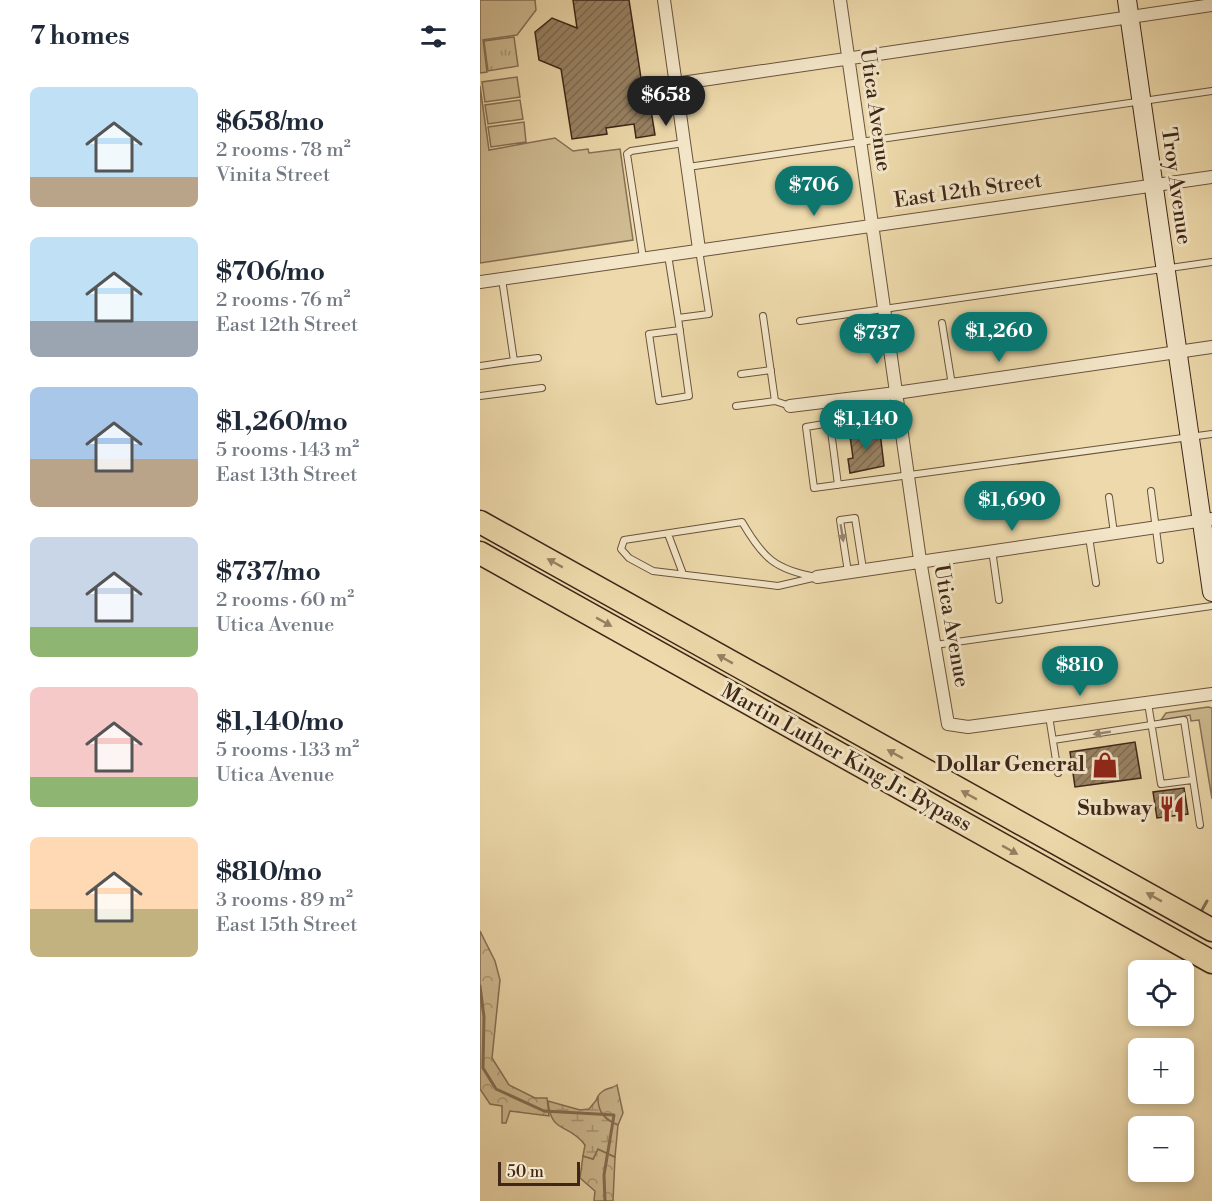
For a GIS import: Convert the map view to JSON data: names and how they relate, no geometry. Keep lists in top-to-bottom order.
{
  "streets": {
    "highway": ["Martin Luther King Jr. Bypass"],
    "street": ["Utica Avenue", "Troy Avenue", "East 12th Street"]
  },
  "crossings": [
    ["Utica Avenue", "East 12th Street"],
    ["Troy Avenue", "East 12th Street"]
  ],
  "places": {
    "shop": ["Dollar General"],
    "restaurant": ["Subway"]
  },
  "scale_bar": "50 m",
  "page": {
    "heading": "7 homes",
    "list": [
      {
        "name": "$658/mo",
        "note": "2 rooms · 78 m² · Vinita Street"
      },
      {
        "name": "$706/mo",
        "note": "2 rooms · 76 m² · East 12th Street"
      },
      {
        "name": "$1,260/mo",
        "note": "5 rooms · 143 m² · East 13th Street"
      },
      {
        "name": "$737/mo",
        "note": "2 rooms · 60 m² · Utica Avenue"
      },
      {
        "name": "$1,140/mo",
        "note": "5 rooms · 133 m² · Utica Avenue"
      },
      {
        "name": "$810/mo",
        "note": "3 rooms · 89 m² · East 15th Street"
      }
    ],
    "price": [
      "$658",
      "$706",
      "$1,260",
      "$737",
      "$1,140",
      "$1,690",
      "$810"
    ],
    "map_buttons": ["+", "−"],
    "scale": "50 m"
  }
}
